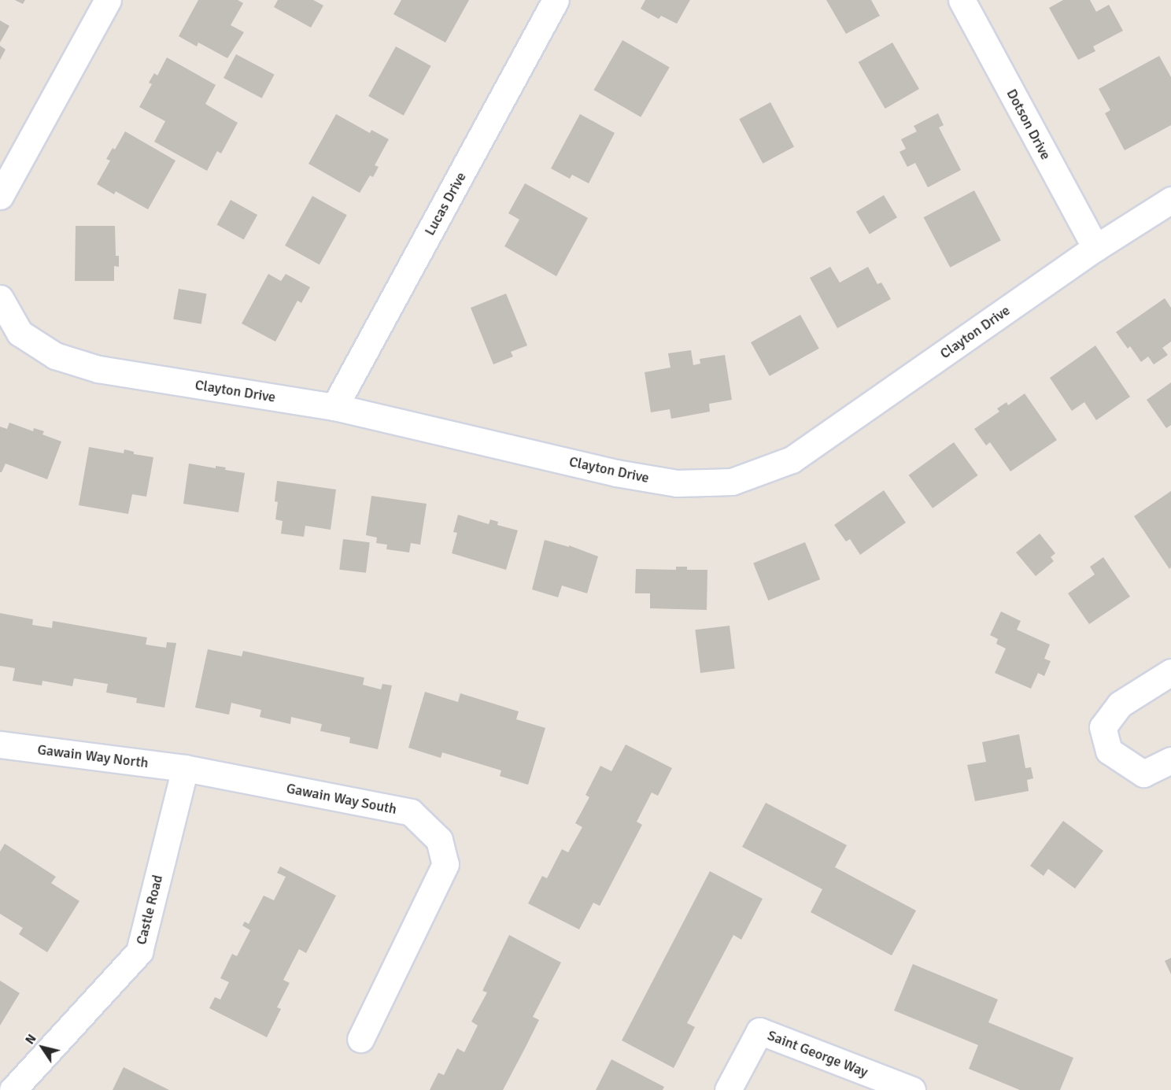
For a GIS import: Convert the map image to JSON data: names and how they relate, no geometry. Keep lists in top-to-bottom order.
{
  "streets": {
    "street": [
      "Dotson Drive",
      "Lucas Drive",
      "Clayton Drive",
      "Gawain Way North",
      "Gawain Way South",
      "Castle Road",
      "Saint George Way"
    ]
  },
  "crossings": [
    ["Dotson Drive", "Clayton Drive"],
    ["Lucas Drive", "Clayton Drive"],
    ["Gawain Way North", "Gawain Way South"],
    ["Gawain Way North", "Castle Road"],
    ["Gawain Way South", "Castle Road"]
  ],
  "north": "top left"
}
